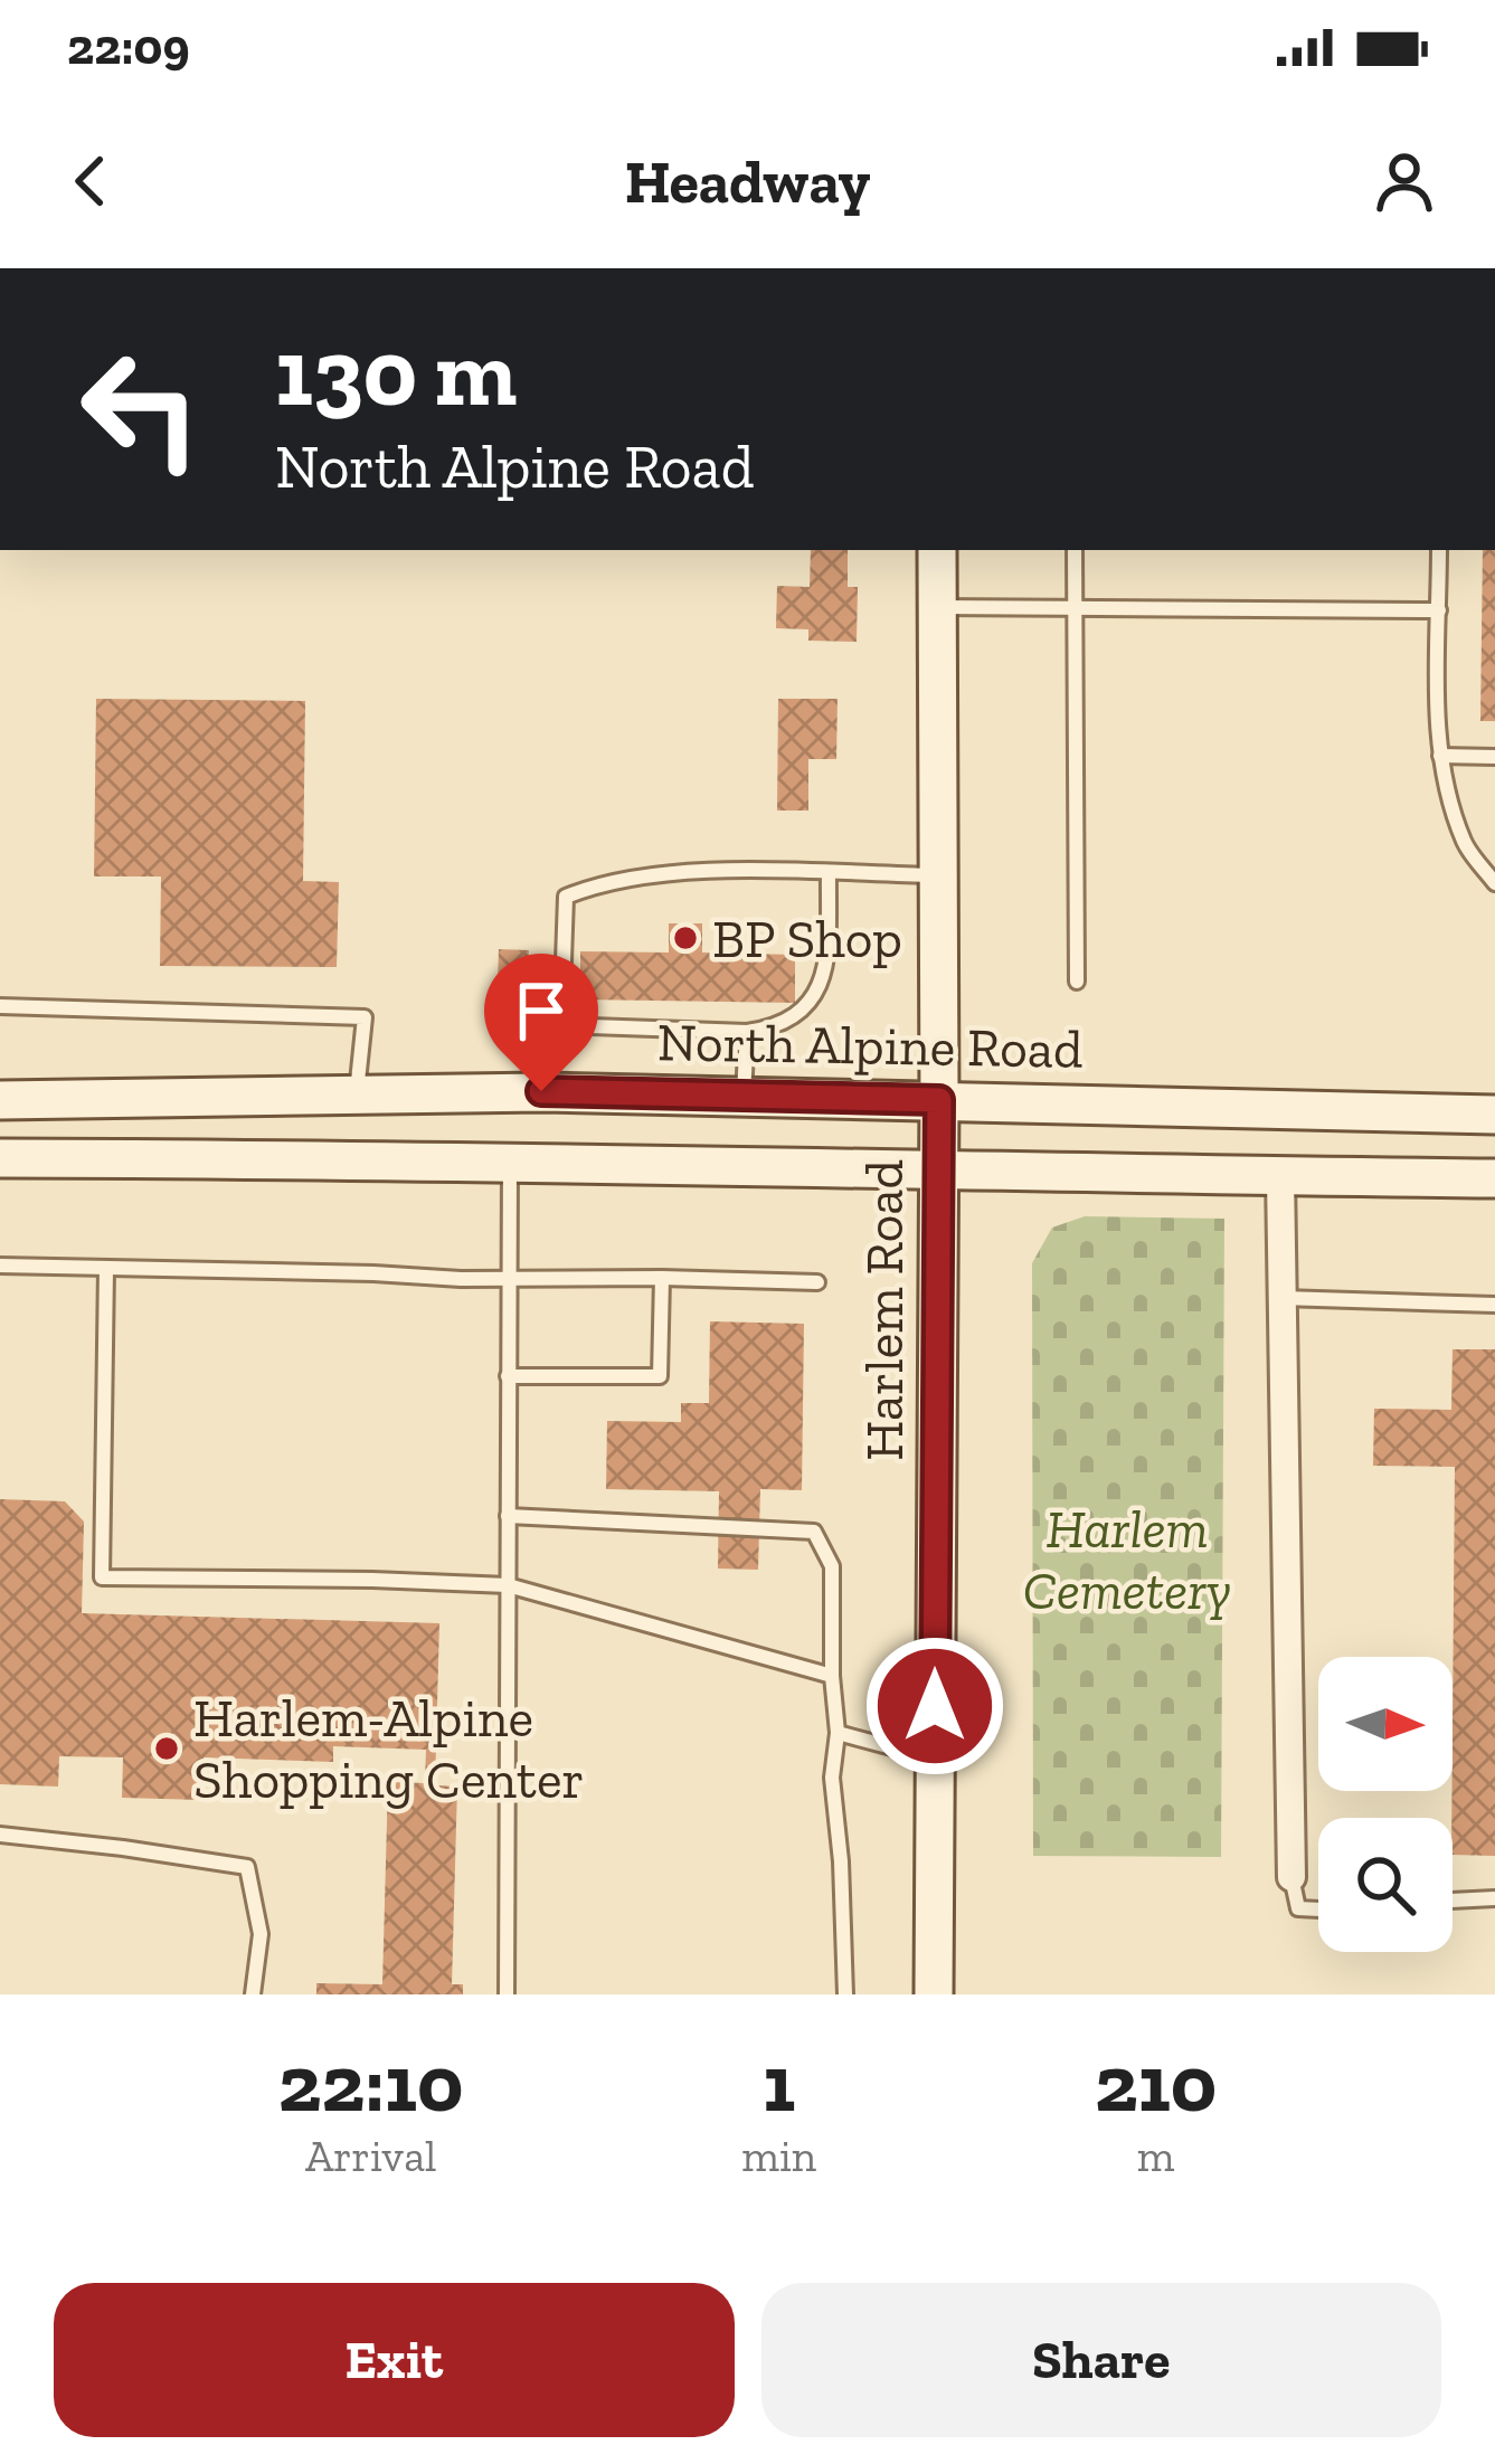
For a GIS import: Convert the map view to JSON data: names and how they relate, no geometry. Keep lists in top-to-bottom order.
{
  "streets": {
    "main road": ["North Alpine Road", "Harlem Road"]
  },
  "crossings": [
    ["North Alpine Road", "Harlem Road"]
  ],
  "parks": ["Harlem Cemetery"],
  "places": ["BP Shop", "Harlem-Alpine Shopping Center"],
  "north": "right",
  "page": {
    "status": "22:09",
    "header": "Headway",
    "turn": ["130 m", "North Alpine Road"],
    "eta": [
      "22:10",
      "Arrival",
      "1",
      "min",
      "210",
      "m"
    ],
    "buttons": ["Exit", "Share"]
  }
}
